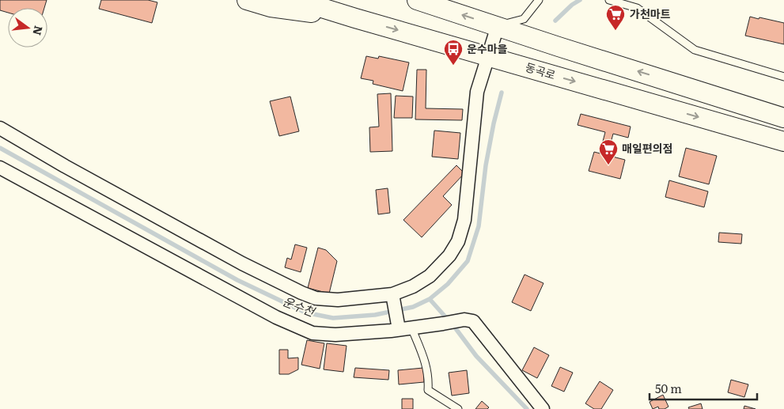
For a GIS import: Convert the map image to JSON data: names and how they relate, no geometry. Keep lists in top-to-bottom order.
{
  "streets": {
    "main road": ["동곡로"]
  },
  "water": ["운수천"],
  "places": {
    "supermarket": ["가천마트", "매일편의점"],
    "bus stop": ["운수마을"]
  },
  "scale_bar": "50 m",
  "north": "right"
}
